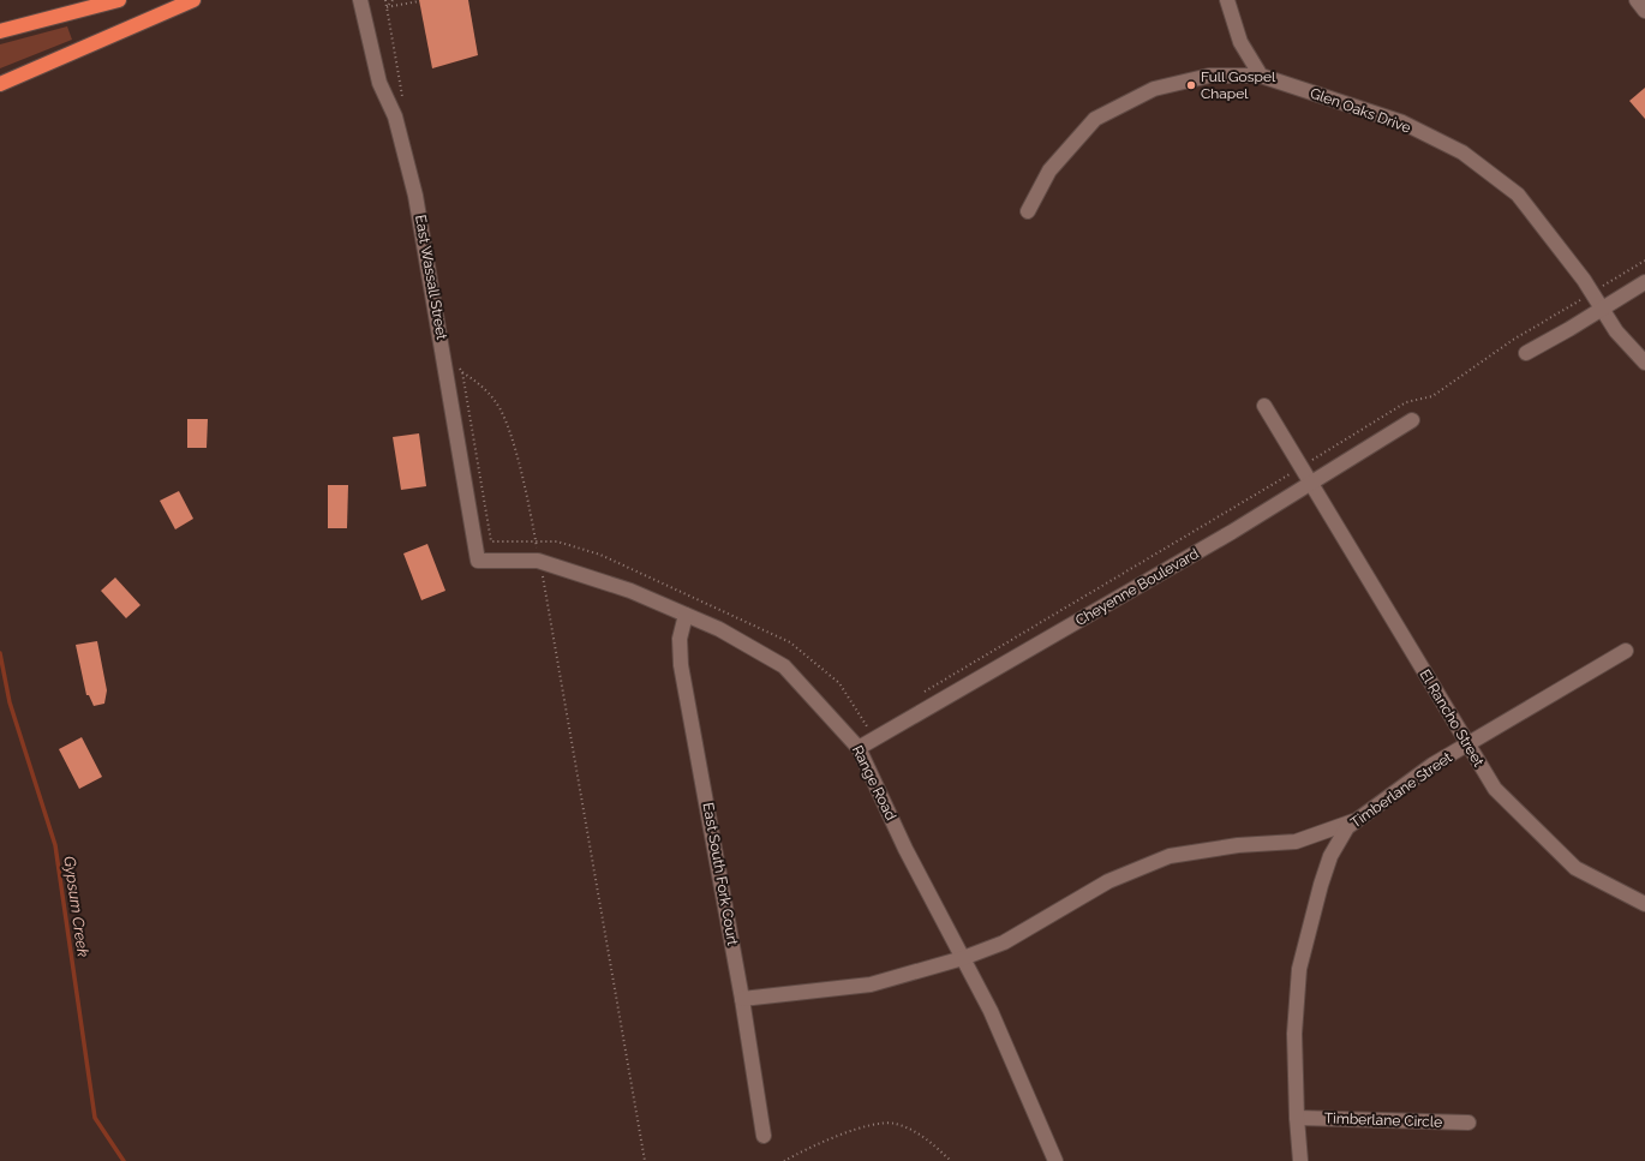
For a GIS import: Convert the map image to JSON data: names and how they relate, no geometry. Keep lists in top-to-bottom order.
{
  "streets": {
    "street": [
      "Glen Oaks Drive",
      "East Wassall Street",
      "Cheyenne Boulevard",
      "El Rancho Street",
      "Range Road",
      "Timberlane Street",
      "East South Fork Court",
      "Timberlane Circle"
    ]
  },
  "crossings": [
    ["East Wassall Street", "Range Road"],
    ["Cheyenne Boulevard", "El Rancho Street"],
    ["Cheyenne Boulevard", "Range Road"],
    ["El Rancho Street", "Timberlane Street"],
    ["Range Road", "East South Fork Court"],
    ["Timberlane Street", "Timberlane Circle"]
  ],
  "water": ["Gypsum Creek"],
  "places": ["Full Gospel Chapel"]
}
